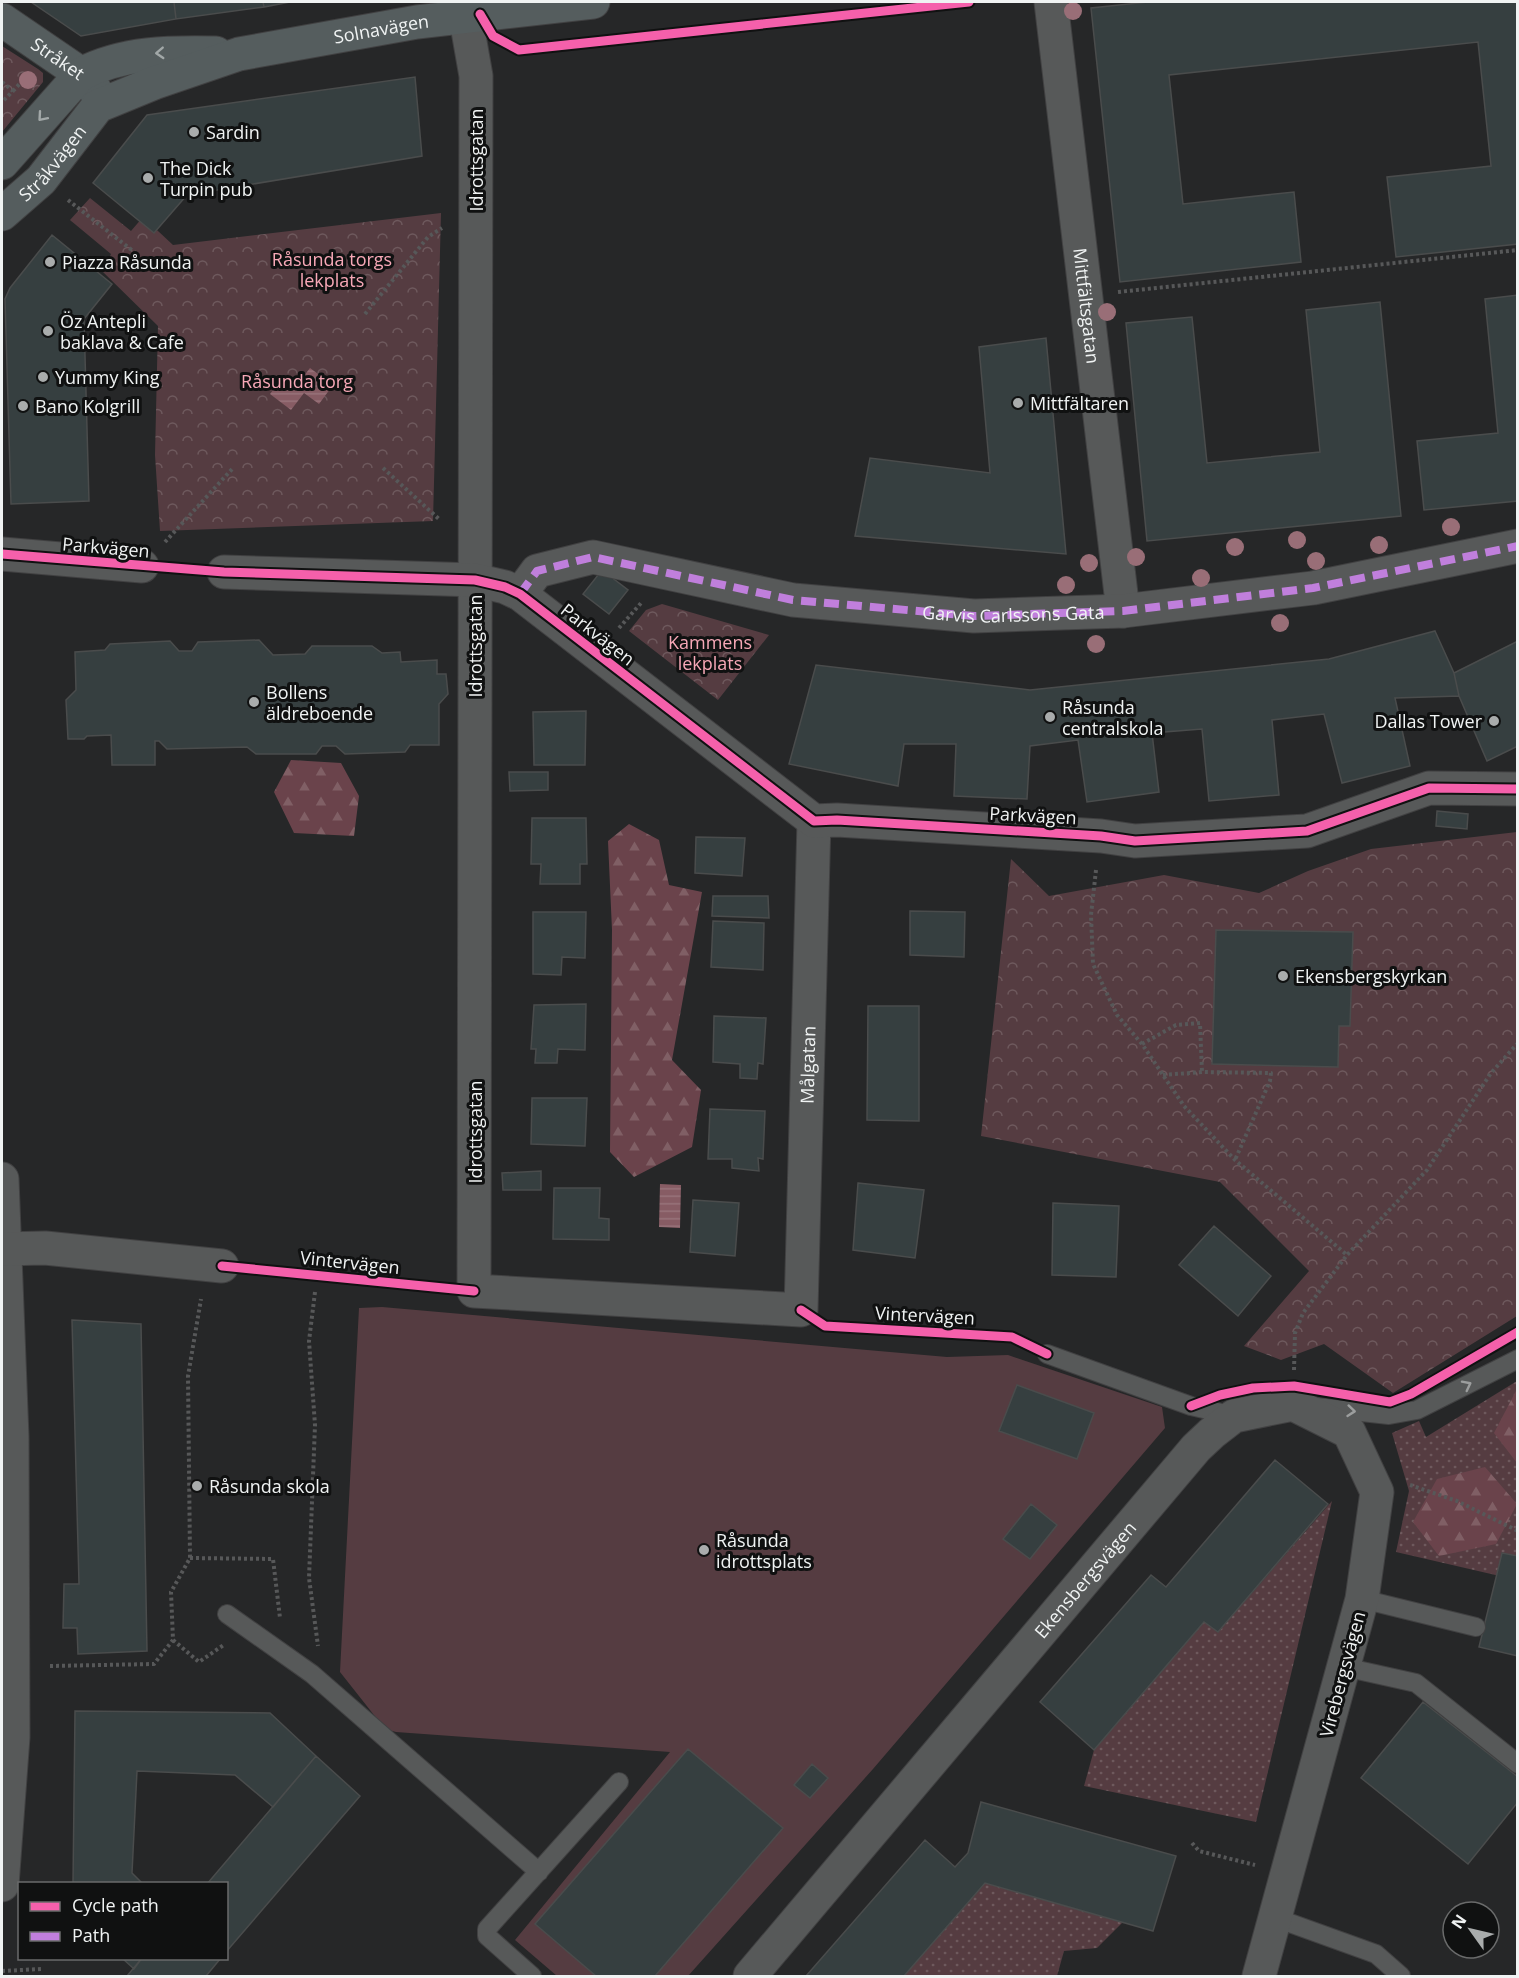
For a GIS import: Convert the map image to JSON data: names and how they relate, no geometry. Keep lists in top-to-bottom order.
{
  "streets": {
    "street": [
      "Solnavägen",
      "Stråket",
      "Idrottsgatan",
      "Stråkvägen",
      "Mittfältsgatan",
      "Parkvägen",
      "Garvis Carlssons Gata",
      "Målgatan",
      "Ekensbergsvägen",
      "Virebergsvägen"
    ],
    "cycle path": ["Vintervägen"]
  },
  "crossings": [
    ["Solnavägen", "Stråket"],
    ["Solnavägen", "Idrottsgatan"],
    ["Solnavägen", "Stråkvägen"],
    ["Stråket", "Stråkvägen"],
    ["Idrottsgatan", "Parkvägen"],
    ["Idrottsgatan", "Målgatan"],
    ["Mittfältsgatan", "Garvis Carlssons Gata"],
    ["Parkvägen", "Garvis Carlssons Gata"],
    ["Parkvägen", "Målgatan"],
    ["Ekensbergsvägen", "Virebergsvägen"]
  ],
  "parks": ["Råsunda torgs lekplats", "Råsunda torg", "Kammens lekplats"],
  "places": [
    "Sardin",
    "The Dick Turpin pub",
    "Piazza Råsunda",
    "Öz Antepli baklava & Cafe",
    "Yummy King",
    "Mittfältaren",
    "Bano Kolgrill",
    "Bollens äldreboende",
    "Råsunda centralskola",
    "Dallas Tower",
    "Ekensbergskyrkan",
    "Råsunda skola",
    "Råsunda idrottsplats"
  ],
  "legend": ["Cycle path", "Path"],
  "north": "top left"
}
